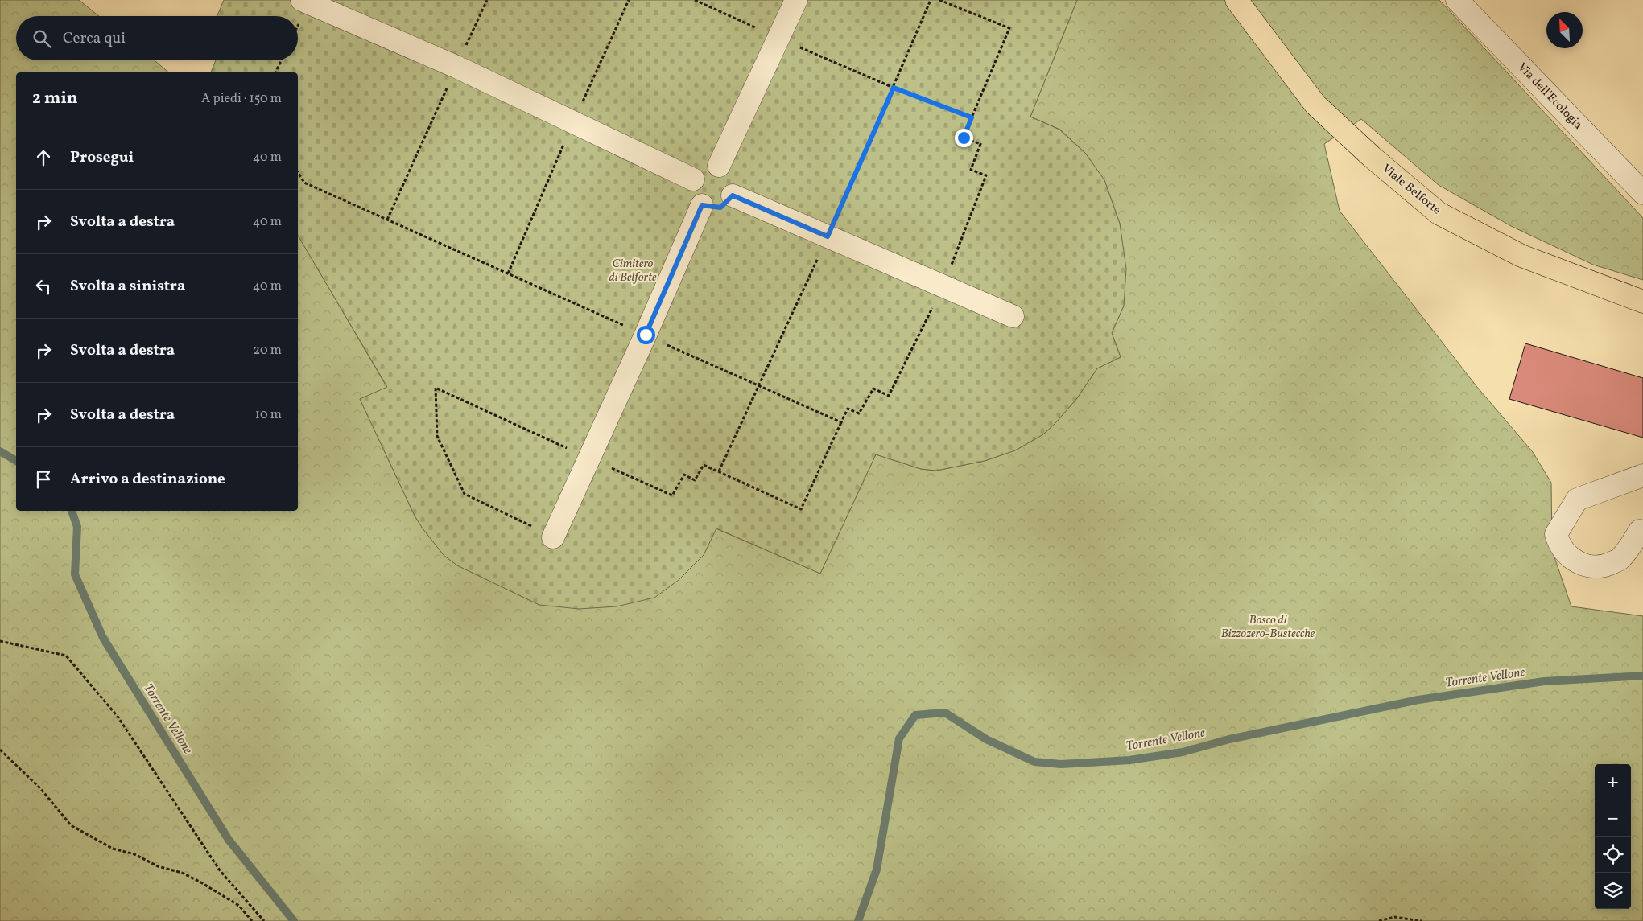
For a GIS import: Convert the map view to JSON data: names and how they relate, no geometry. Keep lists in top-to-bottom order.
{
  "streets": {
    "main road": ["Viale Belforte"],
    "street": ["Via dell'Ecologia"]
  },
  "water": ["Torrente Vellone"],
  "parks": ["Cimitero di Belforte", "Bosco di Bizzozero-Bustecche"],
  "north": "top left",
  "page": {
    "search": "Cerca qui",
    "heading": ["2 min", "A piedi · 150 m"],
    "list": [
      ["Prosegui", "40 m"],
      ["Svolta a destra", "40 m"],
      ["Svolta a sinistra", "40 m"],
      ["Svolta a destra", "20 m"],
      ["Svolta a destra", "10 m"],
      "Arrivo a destinazione"
    ],
    "map_buttons": ["+", "−"]
  }
}
